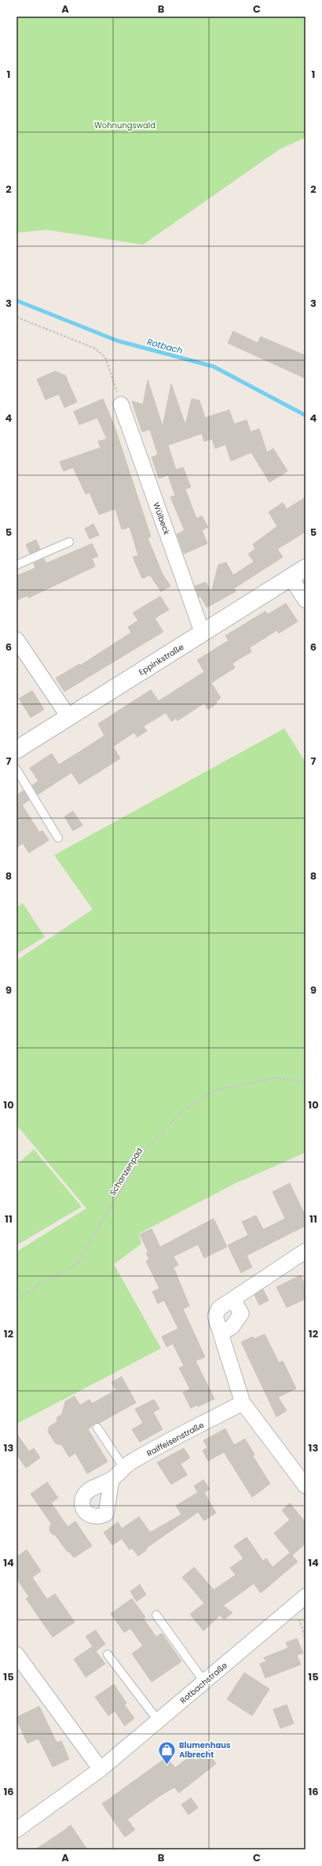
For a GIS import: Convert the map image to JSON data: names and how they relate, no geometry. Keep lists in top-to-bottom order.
{
  "streets": {
    "street": [
      "Wülbeck",
      "Eppinkstraße",
      "Raiffeisenstraße",
      "Rotbachstraße"
    ],
    "path": ["Schanzenpad"]
  },
  "crossings": [
    ["Wülbeck", "Eppinkstraße"]
  ],
  "water": ["Rotbach"],
  "parks": ["Wohnungswald"],
  "places": {
    "shop": ["Blumenhaus Albrecht"]
  },
  "grid": {
    "columns": ["A", "B", "C"],
    "rows": [
      "1",
      "2",
      "3",
      "4",
      "5",
      "6",
      "7",
      "8",
      "9",
      "10",
      "11",
      "12",
      "13",
      "14",
      "15",
      "16"
    ]
  }
}
